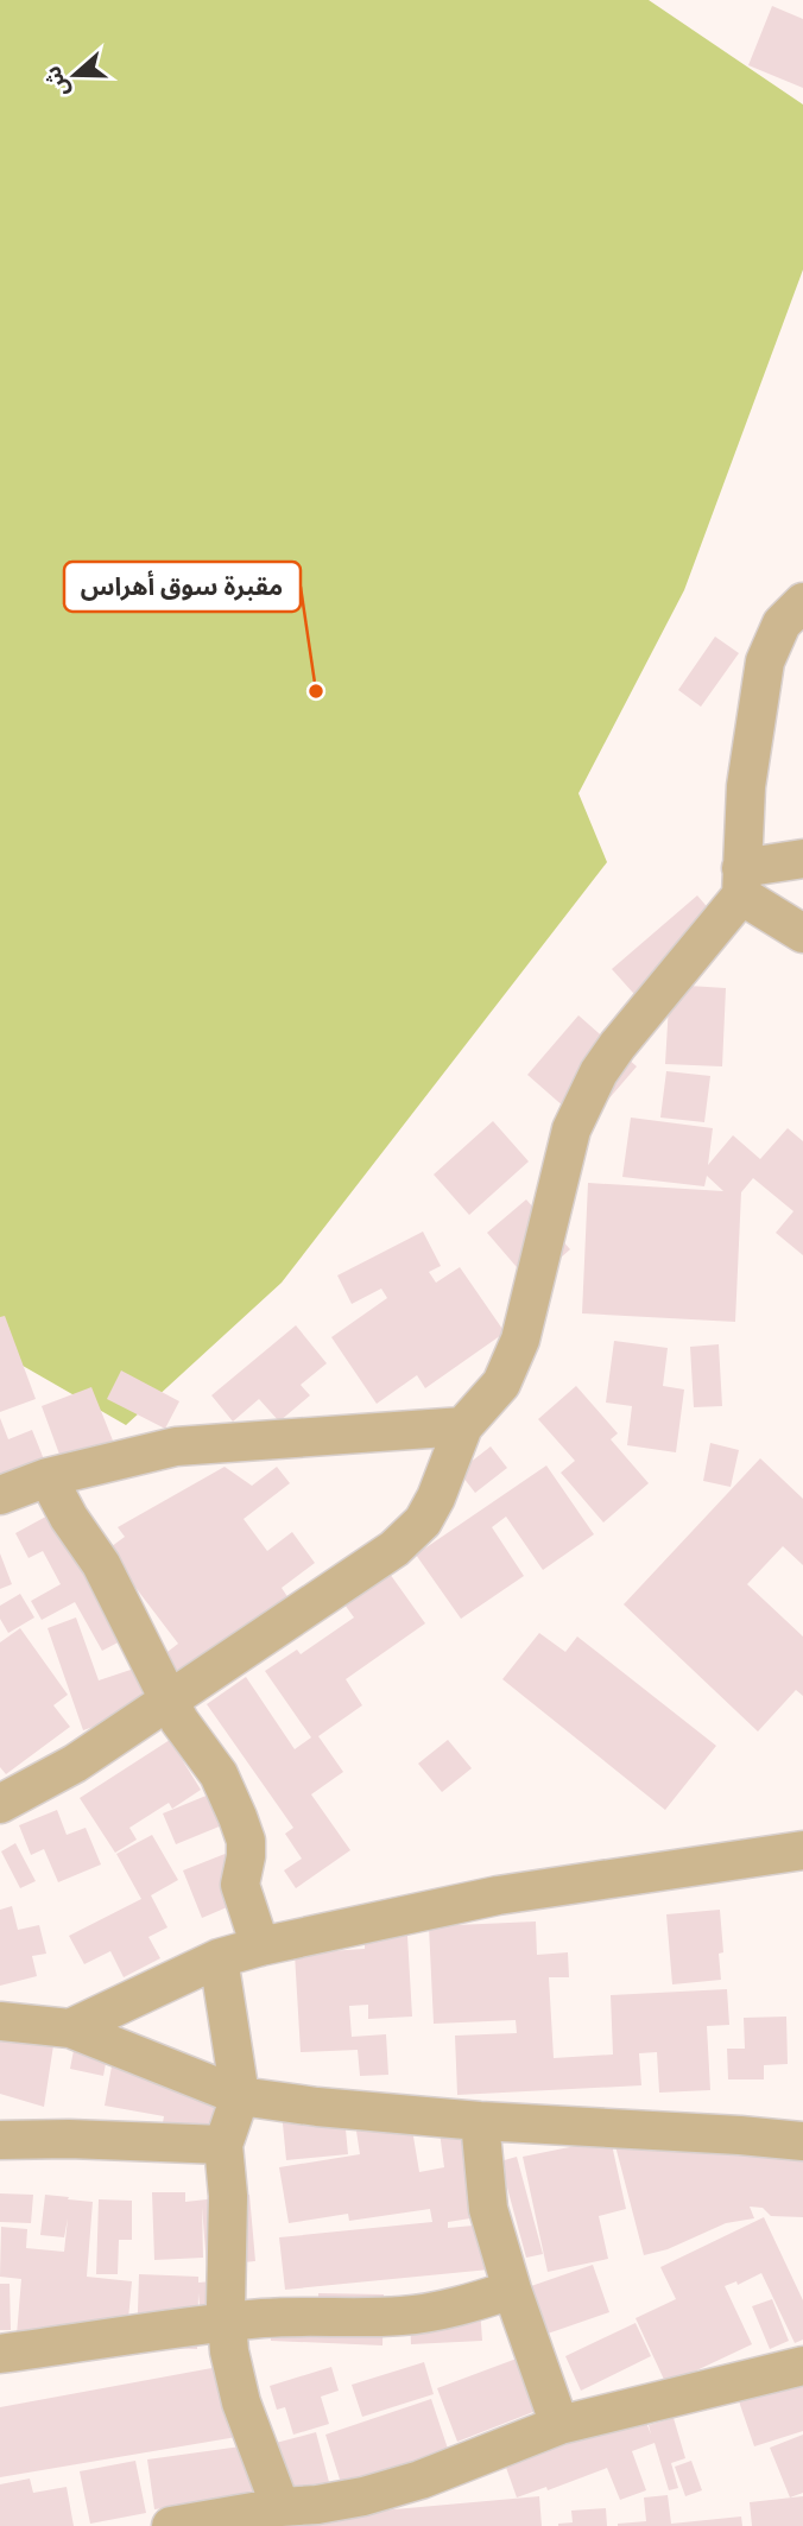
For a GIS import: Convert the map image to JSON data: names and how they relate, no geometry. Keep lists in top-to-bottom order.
{
  "places": ["مقبرة سوق أهراس"],
  "north": "left"
}
